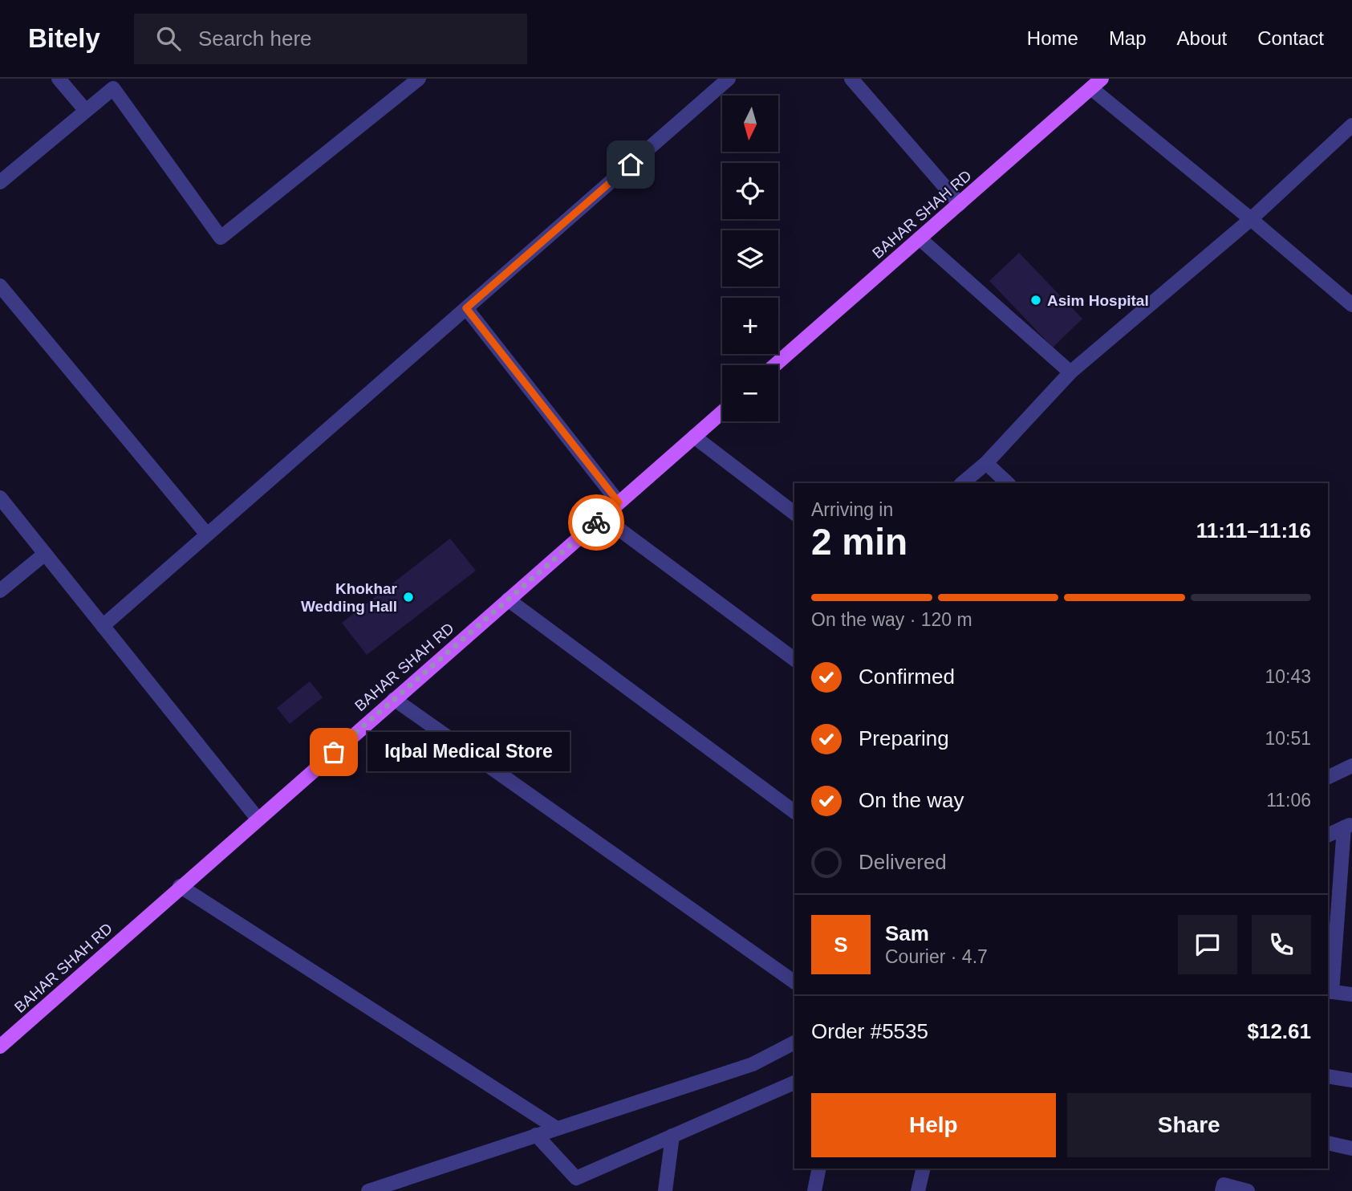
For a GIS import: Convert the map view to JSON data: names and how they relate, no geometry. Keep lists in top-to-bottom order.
{
  "streets": {
    "main road": ["BAHAR SHAH RD"]
  },
  "places": ["Asim Hospital", "Khokhar Wedding Hall", "Iqbal Medical Store"],
  "north": "bottom",
  "page": {
    "header": "Bitely",
    "search": "Search here",
    "nav": [
      "Home",
      "Map",
      "About",
      "Contact"
    ],
    "map_buttons": ["+", "−"],
    "heading": ["2 min", "Arriving in", "11:11–11:16"],
    "panel": [
      "Sam",
      "Courier · 4.7",
      "Order #5535",
      "$12.61"
    ],
    "bar": "On the way · 120 m",
    "list": [
      ["Confirmed", "10:43"],
      ["Preparing", "10:51"],
      ["On the way", "11:06"],
      "Delivered"
    ],
    "bubble": "Iqbal Medical Store",
    "round": "S",
    "buttons": ["Help", "Share"]
  }
}
